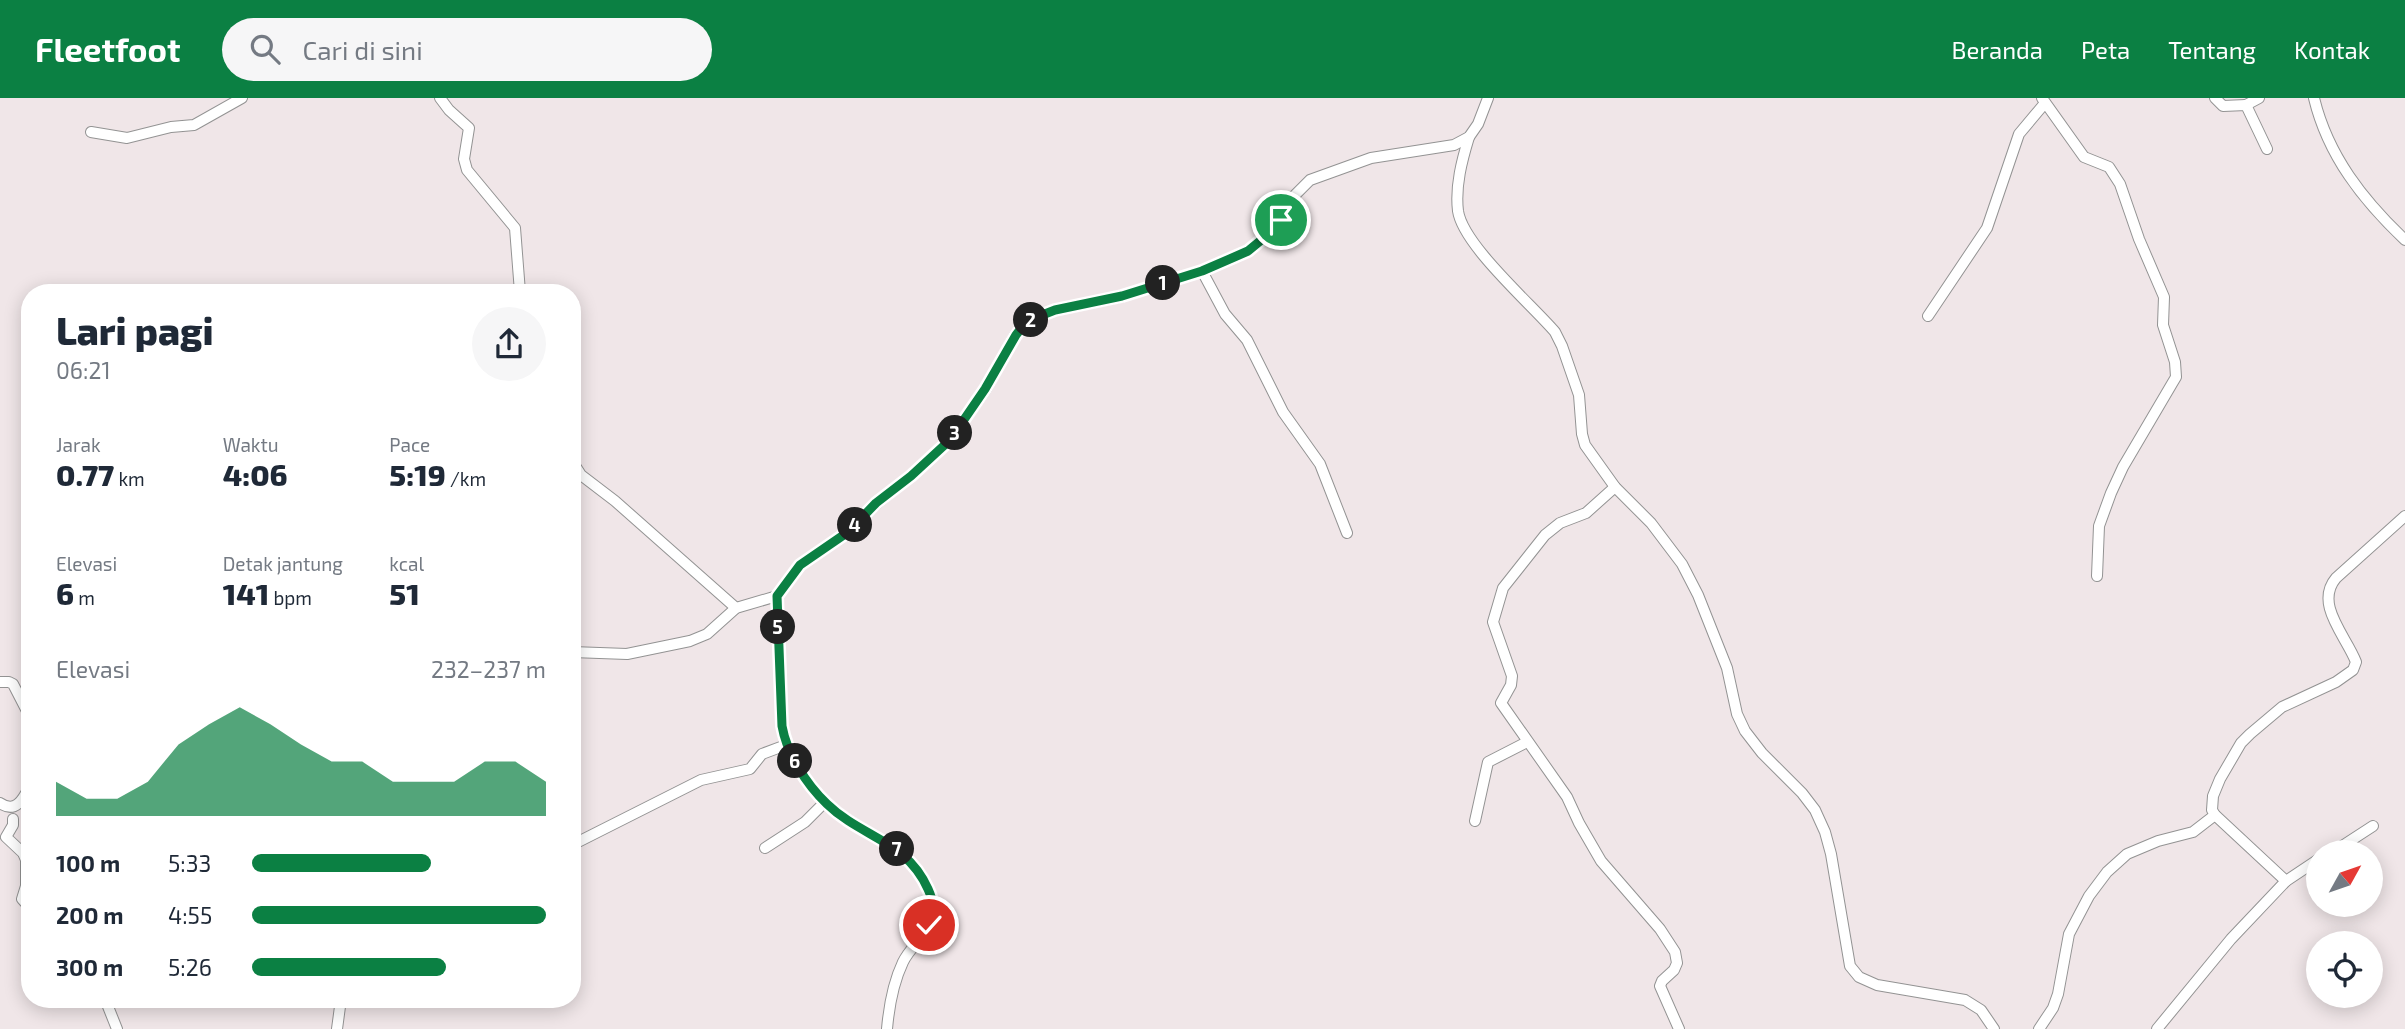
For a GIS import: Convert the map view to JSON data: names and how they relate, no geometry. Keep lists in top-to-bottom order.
{
  "north": "top right",
  "page": {
    "header": "Fleetfoot",
    "search": "Cari di sini",
    "nav": [
      "Beranda",
      "Peta",
      "Tentang",
      "Kontak"
    ],
    "pins": [
      "1",
      "2",
      "3",
      "4",
      "5",
      "6",
      "7"
    ],
    "heading": ["Lari pagi", "06:21"],
    "stats": [
      ["Jarak", "0.77 km"],
      ["Waktu", "4:06"],
      ["Pace", "5:19 /km"],
      ["Elevasi", "6 m"],
      ["Detak jantung", "141 bpm"],
      ["kcal", "51"]
    ],
    "chart": ["Elevasi", "232–237 m"],
    "list": [
      {
        "name": "100 m",
        "note": "5:33"
      },
      {
        "name": "200 m",
        "note": "4:55"
      },
      {
        "name": "300 m",
        "note": "5:26"
      }
    ]
  }
}
